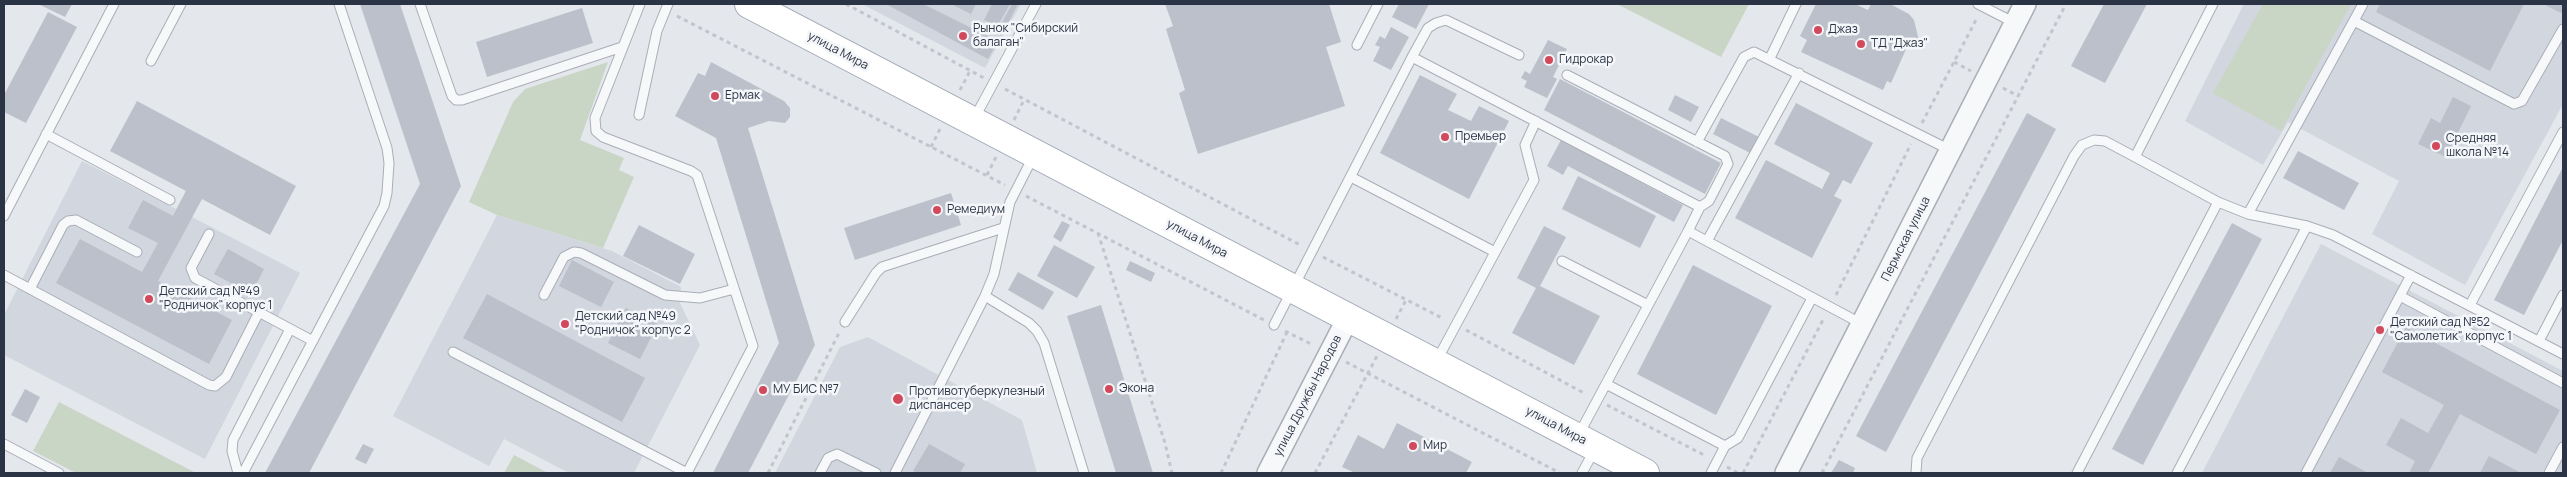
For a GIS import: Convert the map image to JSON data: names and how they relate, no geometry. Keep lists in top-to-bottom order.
{
  "streets": {
    "main road": ["улица Мира"],
    "street": ["Пермская улица", "улица Дружбы Народов"]
  },
  "crossings": [
    ["улица Мира", "улица Дружбы Народов"]
  ],
  "places": [
    "Джаз",
    "Рынок \"Сибирский балаган\"",
    "ТД \"Джаз\"",
    "Гидрокар",
    "Ермак",
    "Премьер",
    "Средняя школа №14",
    "Ремедиум",
    "Детский сад №49 \"Родничок\" корпус 1",
    "Детский сад №49 \"Родничок\" корпус 2",
    "Детский сад №52 \"Самолетик\" корпус 1",
    "Экона",
    "МУ БИС №7",
    "Противотуберкулезный диспансер",
    "Мир"
  ]
}
